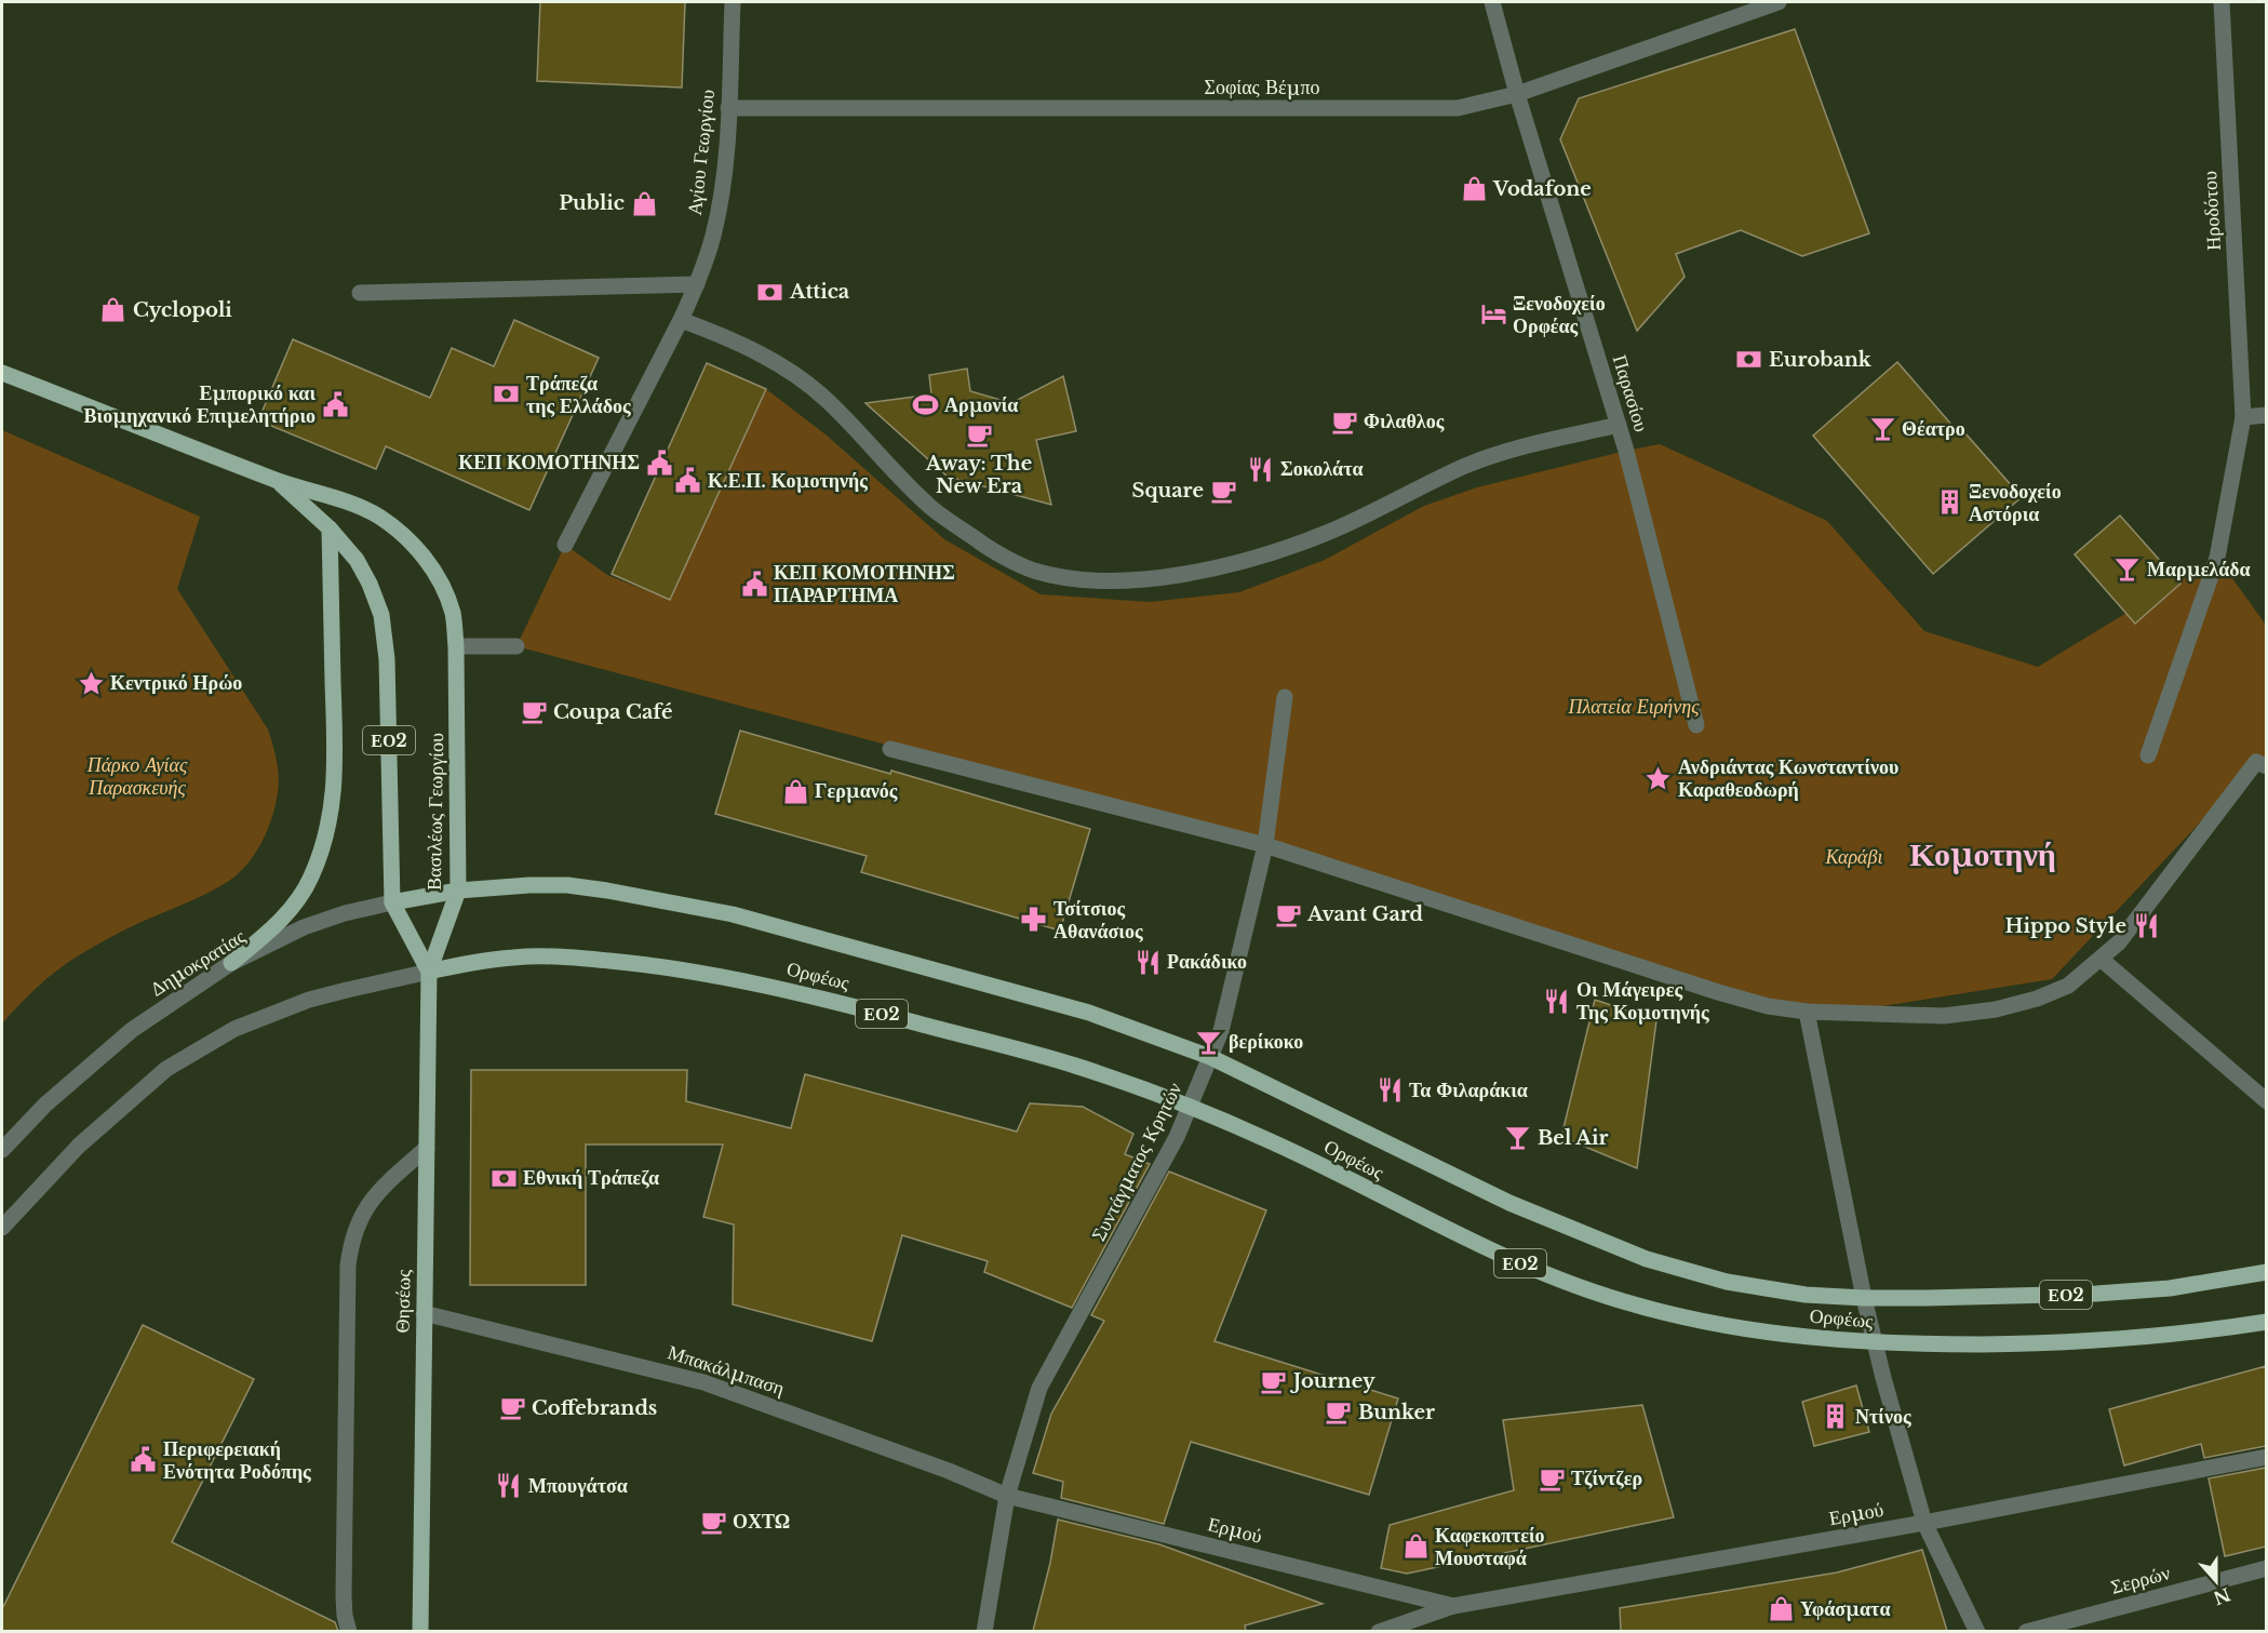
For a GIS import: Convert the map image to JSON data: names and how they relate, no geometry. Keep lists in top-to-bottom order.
{
  "streets": {
    "main road": [
      "ΕΟ2",
      "Βασιλέως Γεωργίου",
      "Δημοκρατίας",
      "Ορφέως",
      "Θησέως"
    ],
    "street": [
      "Σοφίας Βέμπο",
      "Αγίου Γεωργίου",
      "Ηροδότου",
      "Παρασίου",
      "Συντάγματος Κρητών",
      "Μπακάλμπαση",
      "Ερμού",
      "Σερρών"
    ]
  },
  "crossings": [
    ["Σοφίας Βέμπο", "Αγίου Γεωργίου"],
    ["Σοφίας Βέμπο", "Παρασίου"],
    ["Βασιλέως Γεωργίου", "Δημοκρατίας"],
    ["Βασιλέως Γεωργίου", "Ορφέως"],
    ["Βασιλέως Γεωργίου", "Θησέως"],
    ["Δημοκρατίας", "Ορφέως"],
    ["Ορφέως", "Συντάγματος Κρητών"],
    ["Ορφέως", "Θησέως"],
    ["Συντάγματος Κρητών", "Μπακάλμπαση"],
    ["Συντάγματος Κρητών", "Ερμού"],
    ["Θησέως", "Μπακάλμπαση"],
    ["Μπακάλμπαση", "Ερμού"]
  ],
  "districts": ["Κομοτηνή"],
  "parks": ["Πλατεία Ειρήνης", "Πάρκο Αγίας Παρασκευής", "Καράβι"],
  "places": {
    "shop": [
      "Vodafone",
      "Public",
      "Cyclopoli",
      "Γερμανός",
      "Καφεκοπτείο Μουσταφά",
      "Υφάσματα"
    ],
    "bank": [
      "Attica",
      "Eurobank",
      "Τράπεζα της Ελλάδος",
      "Εθνική Τράπεζα"
    ],
    "hotel": ["Ξενοδοχείο Ορφέας"],
    "public building": [
      "Εμπορικό και Βιομηχανικό Επιμελητήριο",
      "ΚΕΠ ΚΟΜΟΤΗΝΗΣ",
      "Κ.Ε.Π. Κομοτηνής",
      "ΚΕΠ ΚΟΜΟΤΗΝΗΣ ΠΑΡΑΡΤΗΜΑ",
      "Περιφερειακή Ενότητα Ροδόπης"
    ],
    "sports": ["Αρμονία"],
    "cafe": [
      "Φιλαθλος",
      "Away: The New Era",
      "Square",
      "Coupa Café",
      "Avant Gard",
      "Journey",
      "Coffebrands",
      "Bunker",
      "Τζίντζερ",
      "ΟΧΤΩ"
    ],
    "bar": [
      "Θέατρο",
      "Μαρμελάδα",
      "βερίκοκο",
      "Bel Air"
    ],
    "restaurant": [
      "Σοκολάτα",
      "Hippo Style",
      "Ρακάδικο",
      "Οι Μάγειρες Της Κομοτηνής",
      "Τα Φιλαράκια",
      "Μπουγάτσα"
    ],
    "building": ["Ξενοδοχείο Αστόρια", "Ντίνος"],
    "place": ["Κεντρικό Ηρώο", "Ανδριάντας Κωνσταντίνου Καραθεοδωρή"],
    "pharmacy": ["Τσίτσιος Αθανάσιος"]
  },
  "north": "bottom"
}
